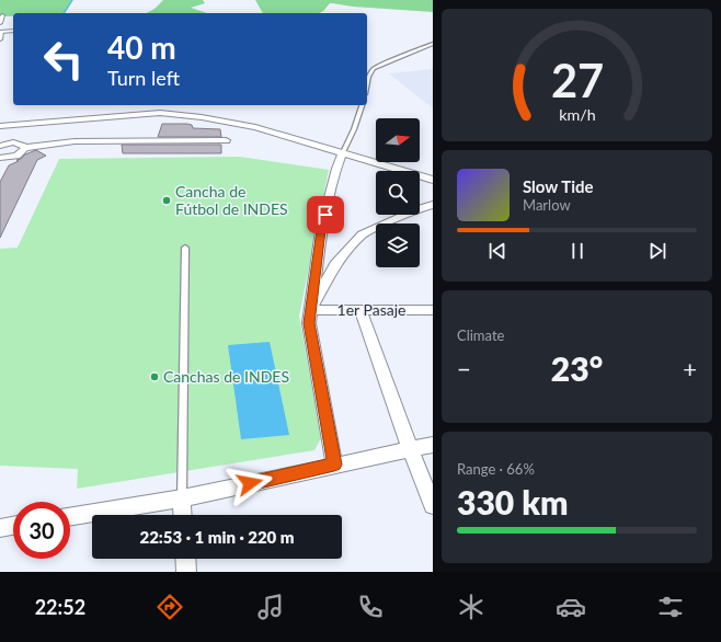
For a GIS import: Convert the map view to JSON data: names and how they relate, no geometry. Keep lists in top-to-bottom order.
{
  "streets": {
    "street": ["1er Pasaje"]
  },
  "places": ["Cancha de Fútbol de INDES", "Canchas de INDES"],
  "north": "right",
  "page": {
    "turn": ["40 m", "Turn left"],
    "song": ["Slow Tide", "Marlow"],
    "tile": [
      "Climate",
      ["Range · 66%", "330 km"]
    ],
    "heat": ["−", "23°", "+"],
    "limit": "30",
    "trip": "22:53 · 1 min · 220 m",
    "tabs": "22:52",
    "gauge": ["27", "km/h"]
  }
}
